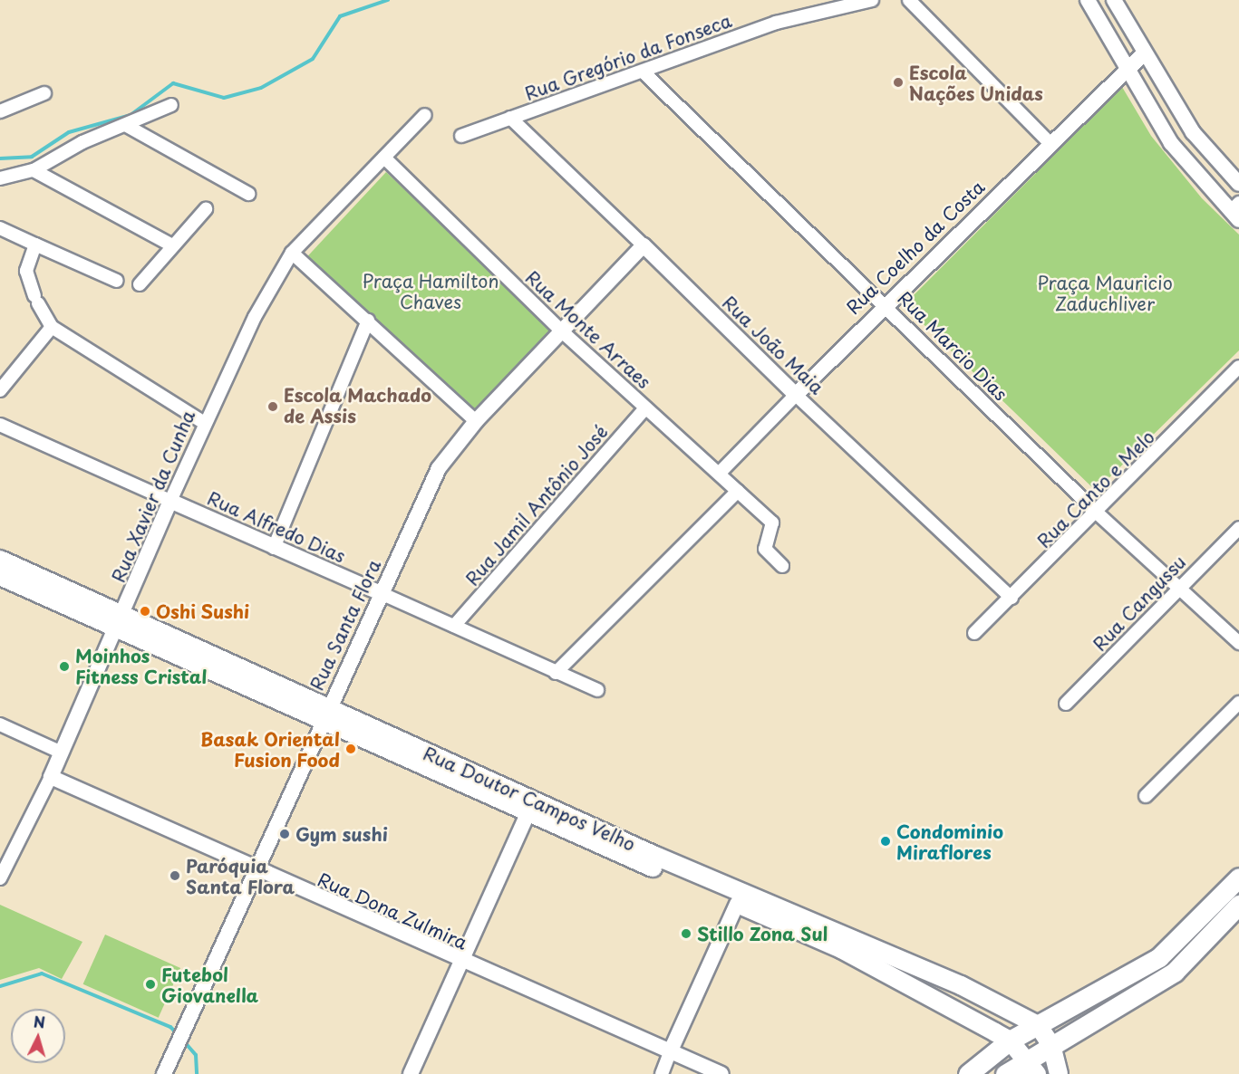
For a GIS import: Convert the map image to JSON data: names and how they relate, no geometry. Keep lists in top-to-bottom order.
{
  "streets": {
    "main road": ["Rua Doutor Campos Velho"],
    "street": [
      "Rua Gregório da Fonseca",
      "Rua Coelho da Costa",
      "Rua Monte Arraes",
      "Rua João Maia",
      "Rua Marcio Dias",
      "Rua Canto e Melo",
      "Rua Xavier da Cunha",
      "Rua Jamil Antônio José",
      "Rua Alfredo Dias",
      "Rua Cangussu",
      "Rua Santa Flora",
      "Rua Dona Zulmira"
    ]
  },
  "crossings": [
    ["Rua Gregório da Fonseca", "Rua João Maia"],
    ["Rua Gregório da Fonseca", "Rua Marcio Dias"],
    ["Rua Coelho da Costa", "Rua Monte Arraes"],
    ["Rua Coelho da Costa", "Rua João Maia"],
    ["Rua Coelho da Costa", "Rua Marcio Dias"],
    ["Rua Monte Arraes", "Rua Xavier da Cunha"],
    ["Rua Monte Arraes", "Rua Jamil Antônio José"],
    ["Rua Monte Arraes", "Rua Santa Flora"],
    ["Rua João Maia", "Rua Canto e Melo"],
    ["Rua João Maia", "Rua Santa Flora"],
    ["Rua Marcio Dias", "Rua Canto e Melo"],
    ["Rua Marcio Dias", "Rua Cangussu"],
    ["Rua Xavier da Cunha", "Rua Alfredo Dias"],
    ["Rua Xavier da Cunha", "Rua Doutor Campos Velho"],
    ["Rua Xavier da Cunha", "Rua Dona Zulmira"],
    ["Rua Jamil Antônio José", "Rua Alfredo Dias"],
    ["Rua Alfredo Dias", "Rua Santa Flora"],
    ["Rua Santa Flora", "Rua Doutor Campos Velho"],
    ["Rua Santa Flora", "Rua Dona Zulmira"]
  ],
  "parks": ["Praça Hamilton Chaves", "Praça Mauricio Zaduchliver"],
  "places": [
    "Escola Nações Unidas",
    "Escola Machado de Assis",
    "Oshi Sushi",
    "Moinhos Fitness Cristal",
    "Basak Oriental Fusion Food",
    "Gym sushi",
    "Condominio Miraflores",
    "Paróquia Santa Flora",
    "Stillo Zona Sul",
    "Futebol Giovanella"
  ],
  "north": "top"
}
